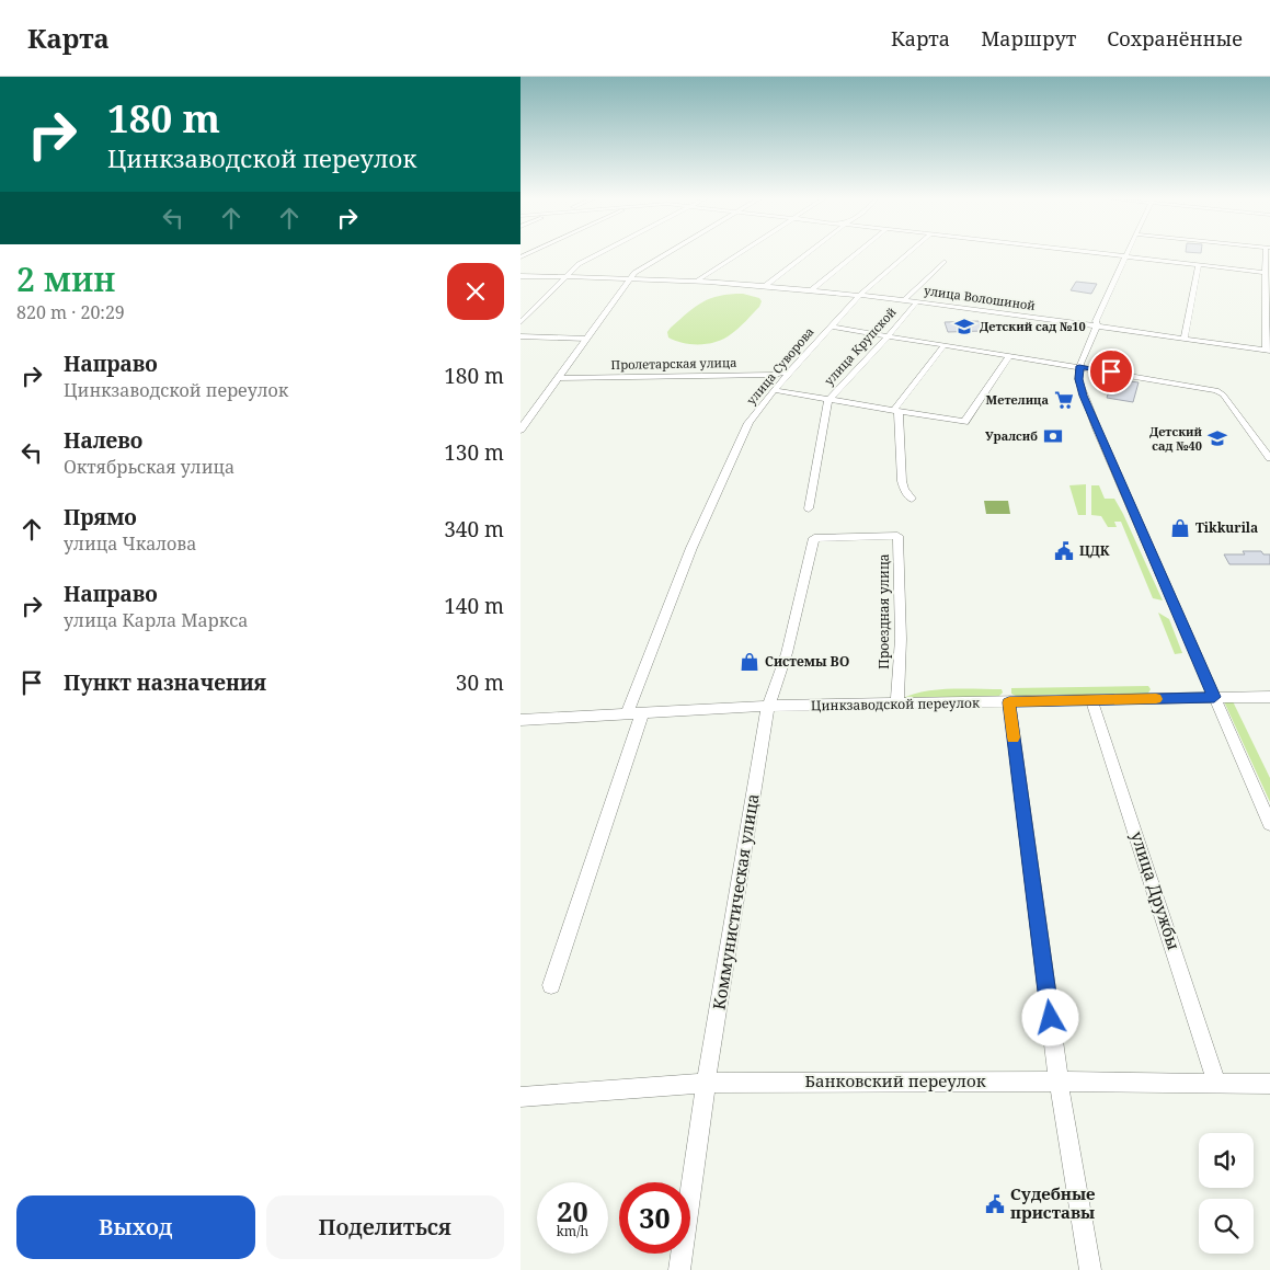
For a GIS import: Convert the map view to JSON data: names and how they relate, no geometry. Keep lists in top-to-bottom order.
{
  "streets": {
    "street": [
      "улица Волошиной",
      "улица Крупской",
      "Пролетарская улица",
      "улица Суворова",
      "Проездная улица",
      "Цинкзаводской переулок",
      "улица Дружбы",
      "Коммунистическая улица",
      "Банковский переулок"
    ]
  },
  "crossings": [
    ["улица Волошиной", "улица Крупской"],
    ["улица Волошиной", "улица Суворова"],
    ["Пролетарская улица", "улица Суворова"],
    ["улица Суворова", "Цинкзаводской переулок"],
    ["Проездная улица", "Цинкзаводской переулок"],
    ["Проездная улица", "Коммунистическая улица"],
    ["Цинкзаводской переулок", "улица Дружбы"],
    ["Цинкзаводской переулок", "Коммунистическая улица"],
    ["улица Дружбы", "Банковский переулок"],
    ["Коммунистическая улица", "Банковский переулок"]
  ],
  "places": {
    "school or university": ["Детский сад №10", "Детский сад №40"],
    "supermarket": ["Метелица"],
    "bank": ["Уралсиб"],
    "shop": ["Tikkurila", "Системы ВО"],
    "public building": ["ЦДК", "Судебные приставы"]
  },
  "page": {
    "header": "Карта",
    "nav": ["Карта", "Маршрут", "Сохранённые"],
    "turn": ["180 m", "Цинкзаводской переулок"],
    "heading": ["2 мин", "820 m · 20:29"],
    "list": [
      {
        "name": "Направо",
        "note": "Цинкзаводской переулок",
        "value": "180 m"
      },
      {
        "name": "Налево",
        "note": "Октябрьская улица",
        "value": "130 m"
      },
      {
        "name": "Прямо",
        "note": "улица Чкалова",
        "value": "340 m"
      },
      {
        "name": "Направо",
        "note": "улица Карла Маркса",
        "value": "140 m"
      },
      {
        "name": "Пункт назначения",
        "value": "30 m"
      }
    ],
    "speed": "20 km/h",
    "limit": "30",
    "buttons": ["Выход", "Поделиться"]
  }
}
